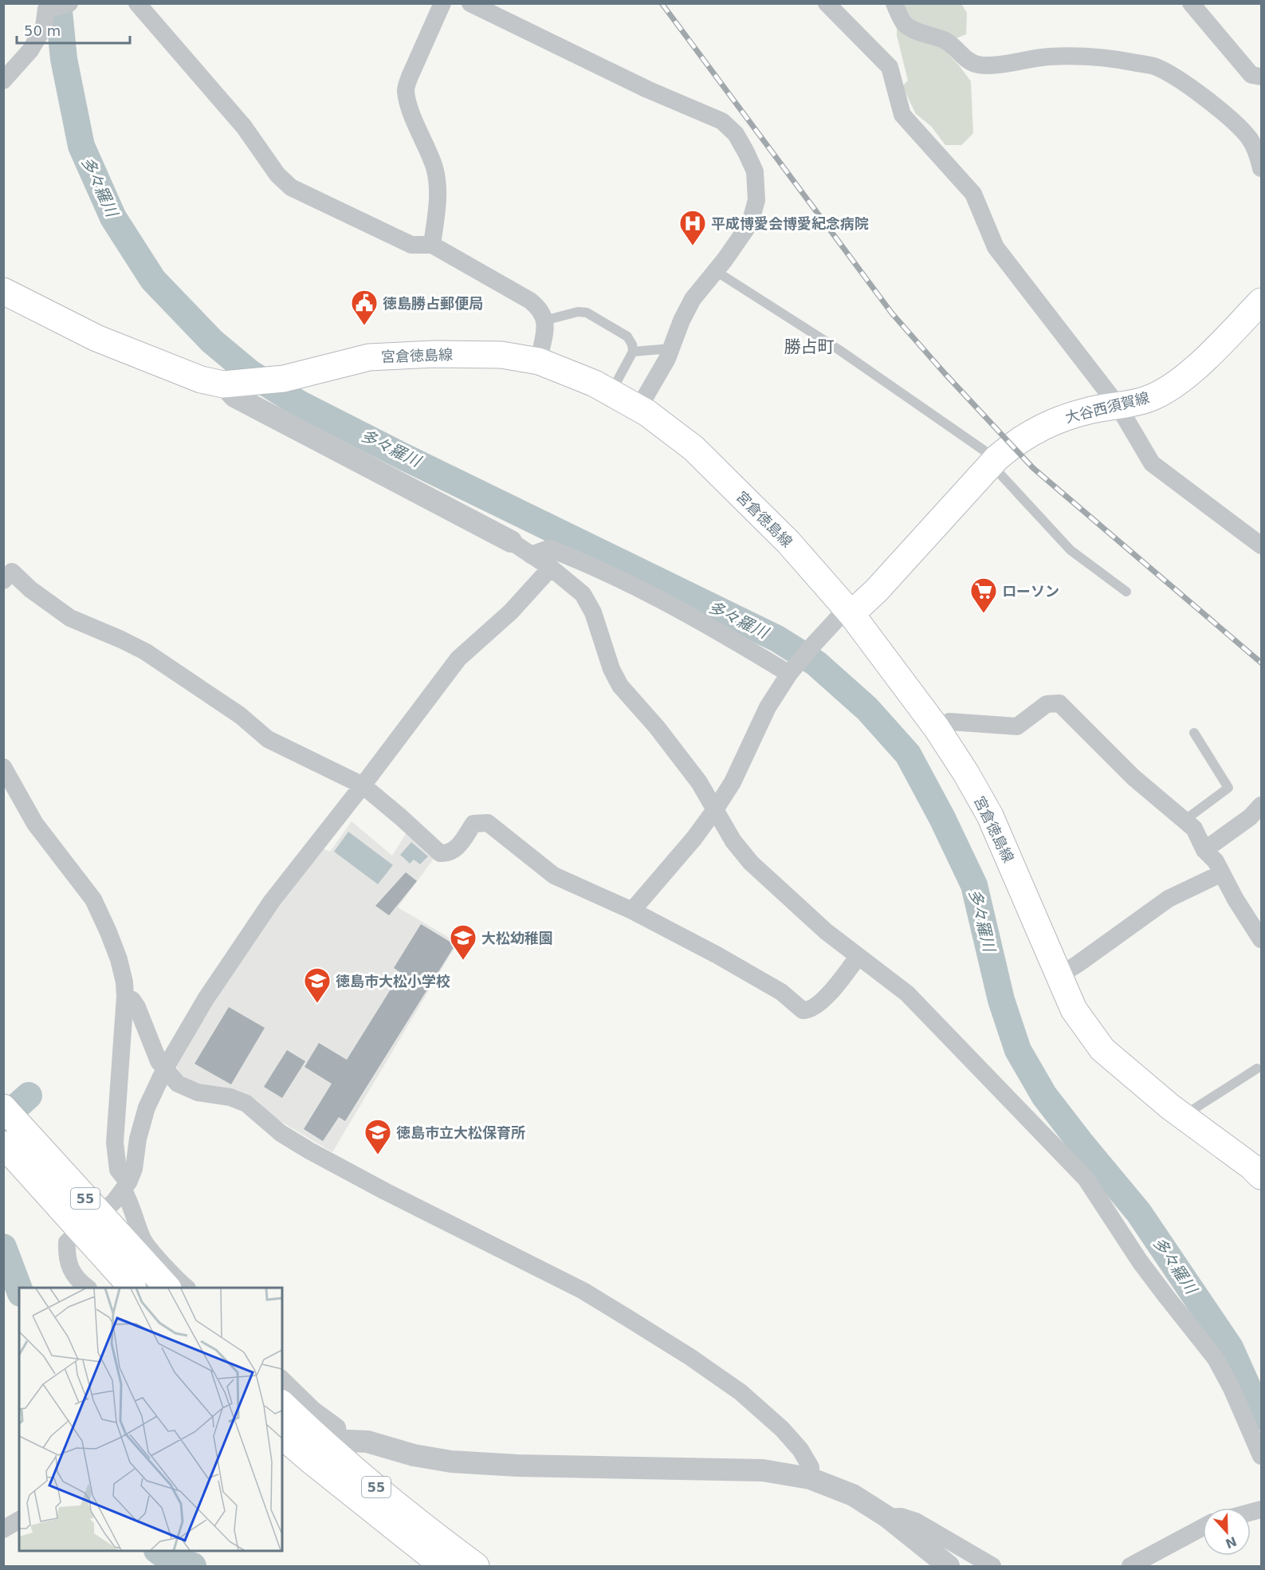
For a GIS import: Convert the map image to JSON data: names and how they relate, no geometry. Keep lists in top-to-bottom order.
{
  "streets": {
    "main road": ["宮倉徳島線", "大谷西須賀線", "55"]
  },
  "crossings": [
    ["宮倉徳島線", "大谷西須賀線"]
  ],
  "districts": ["勝占町"],
  "water": ["多々羅川"],
  "places": {
    "hospital": ["平成博愛会博愛紀念病院"],
    "public building": ["徳島勝占郵便局"],
    "supermarket": ["ローソン"],
    "school or university": ["大松幼稚園", "徳島市大松小学校", "徳島市立大松保育所"]
  },
  "scale_bar": "50 m",
  "north": "bottom"
}
